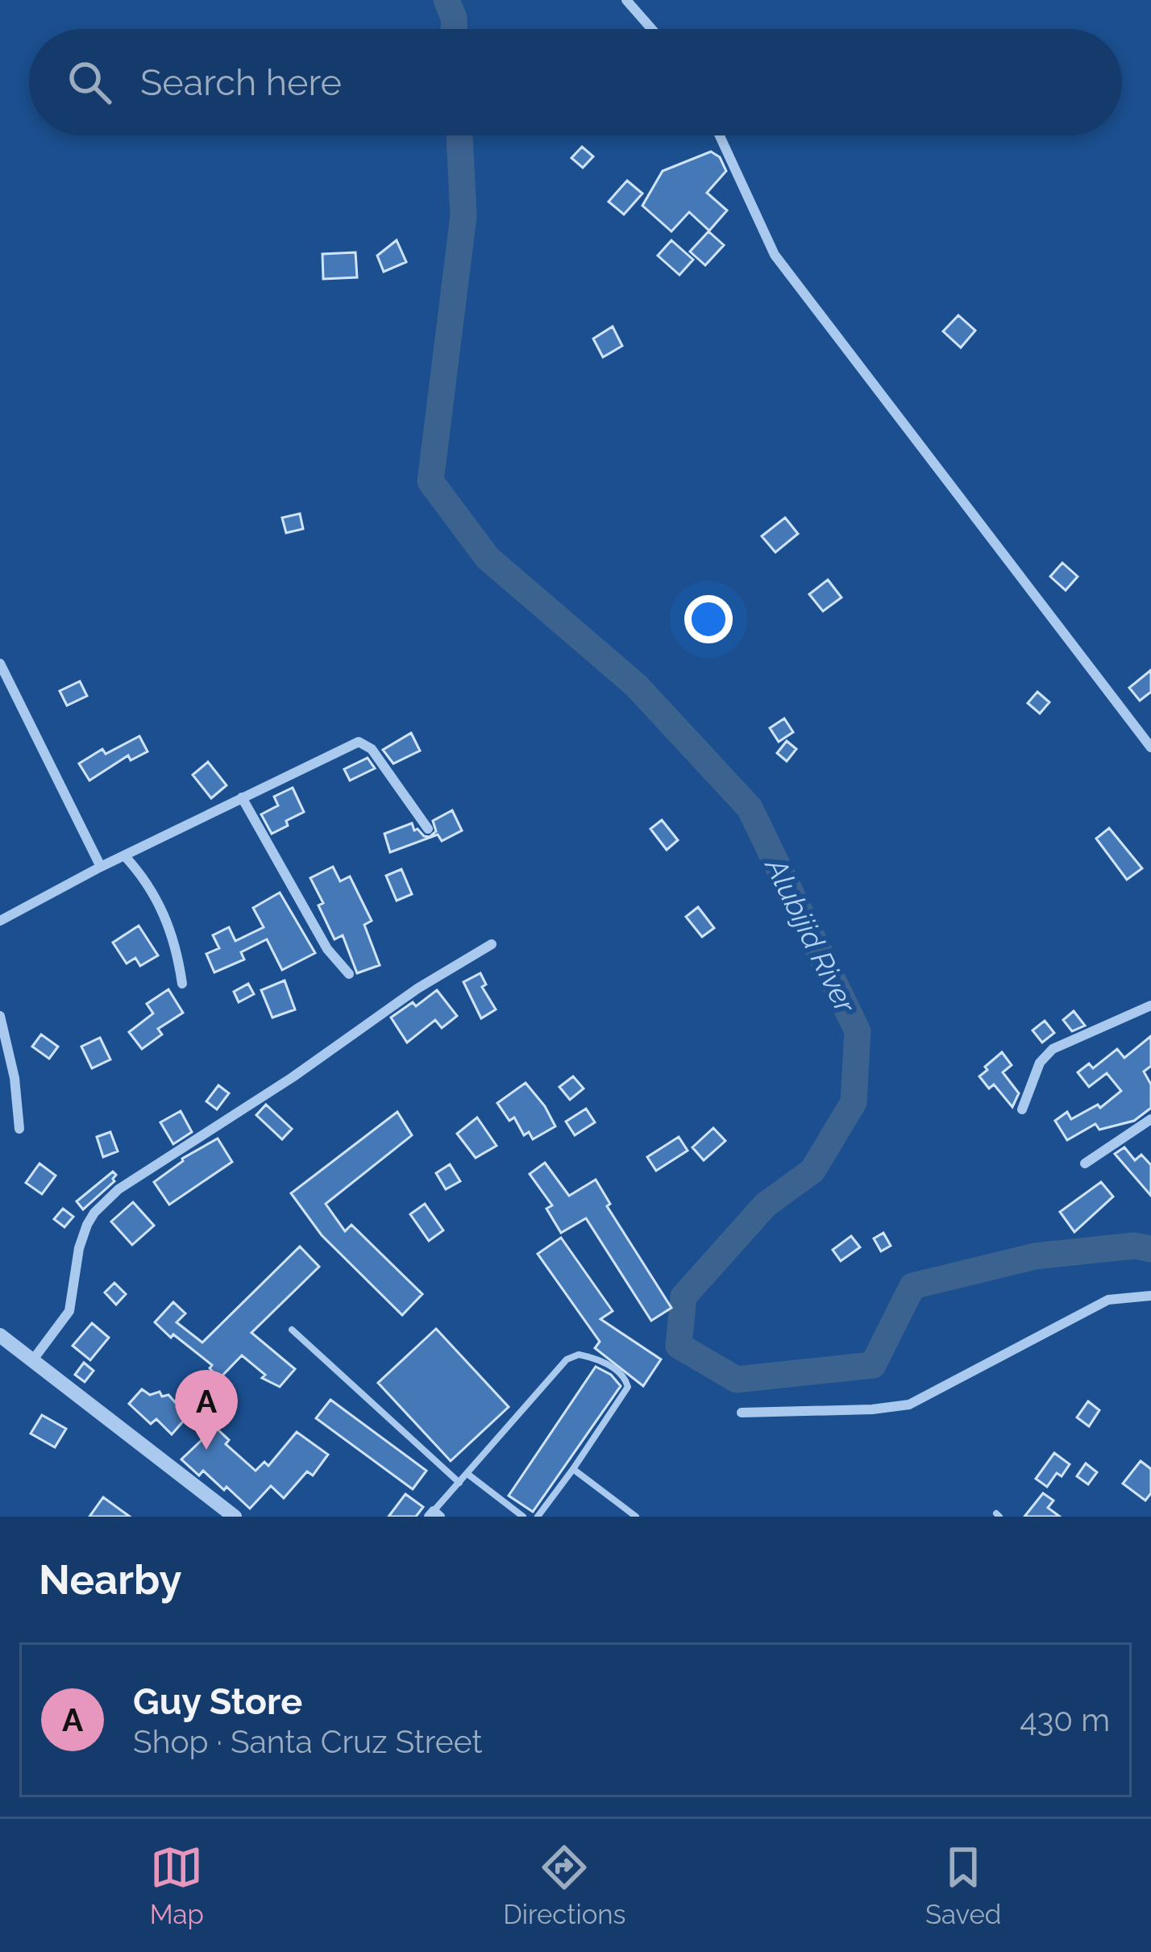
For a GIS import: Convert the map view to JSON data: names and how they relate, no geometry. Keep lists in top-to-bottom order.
{
  "water": ["Alubijid River"],
  "page": {
    "search": "Search here",
    "pins": "A",
    "heading": "Nearby",
    "list": [
      {
        "mark": "A",
        "name": "Guy Store",
        "note": "Shop · Santa Cruz Street",
        "value": "430 m"
      }
    ],
    "nav": ["Map", "Directions", "Saved"]
  }
}
